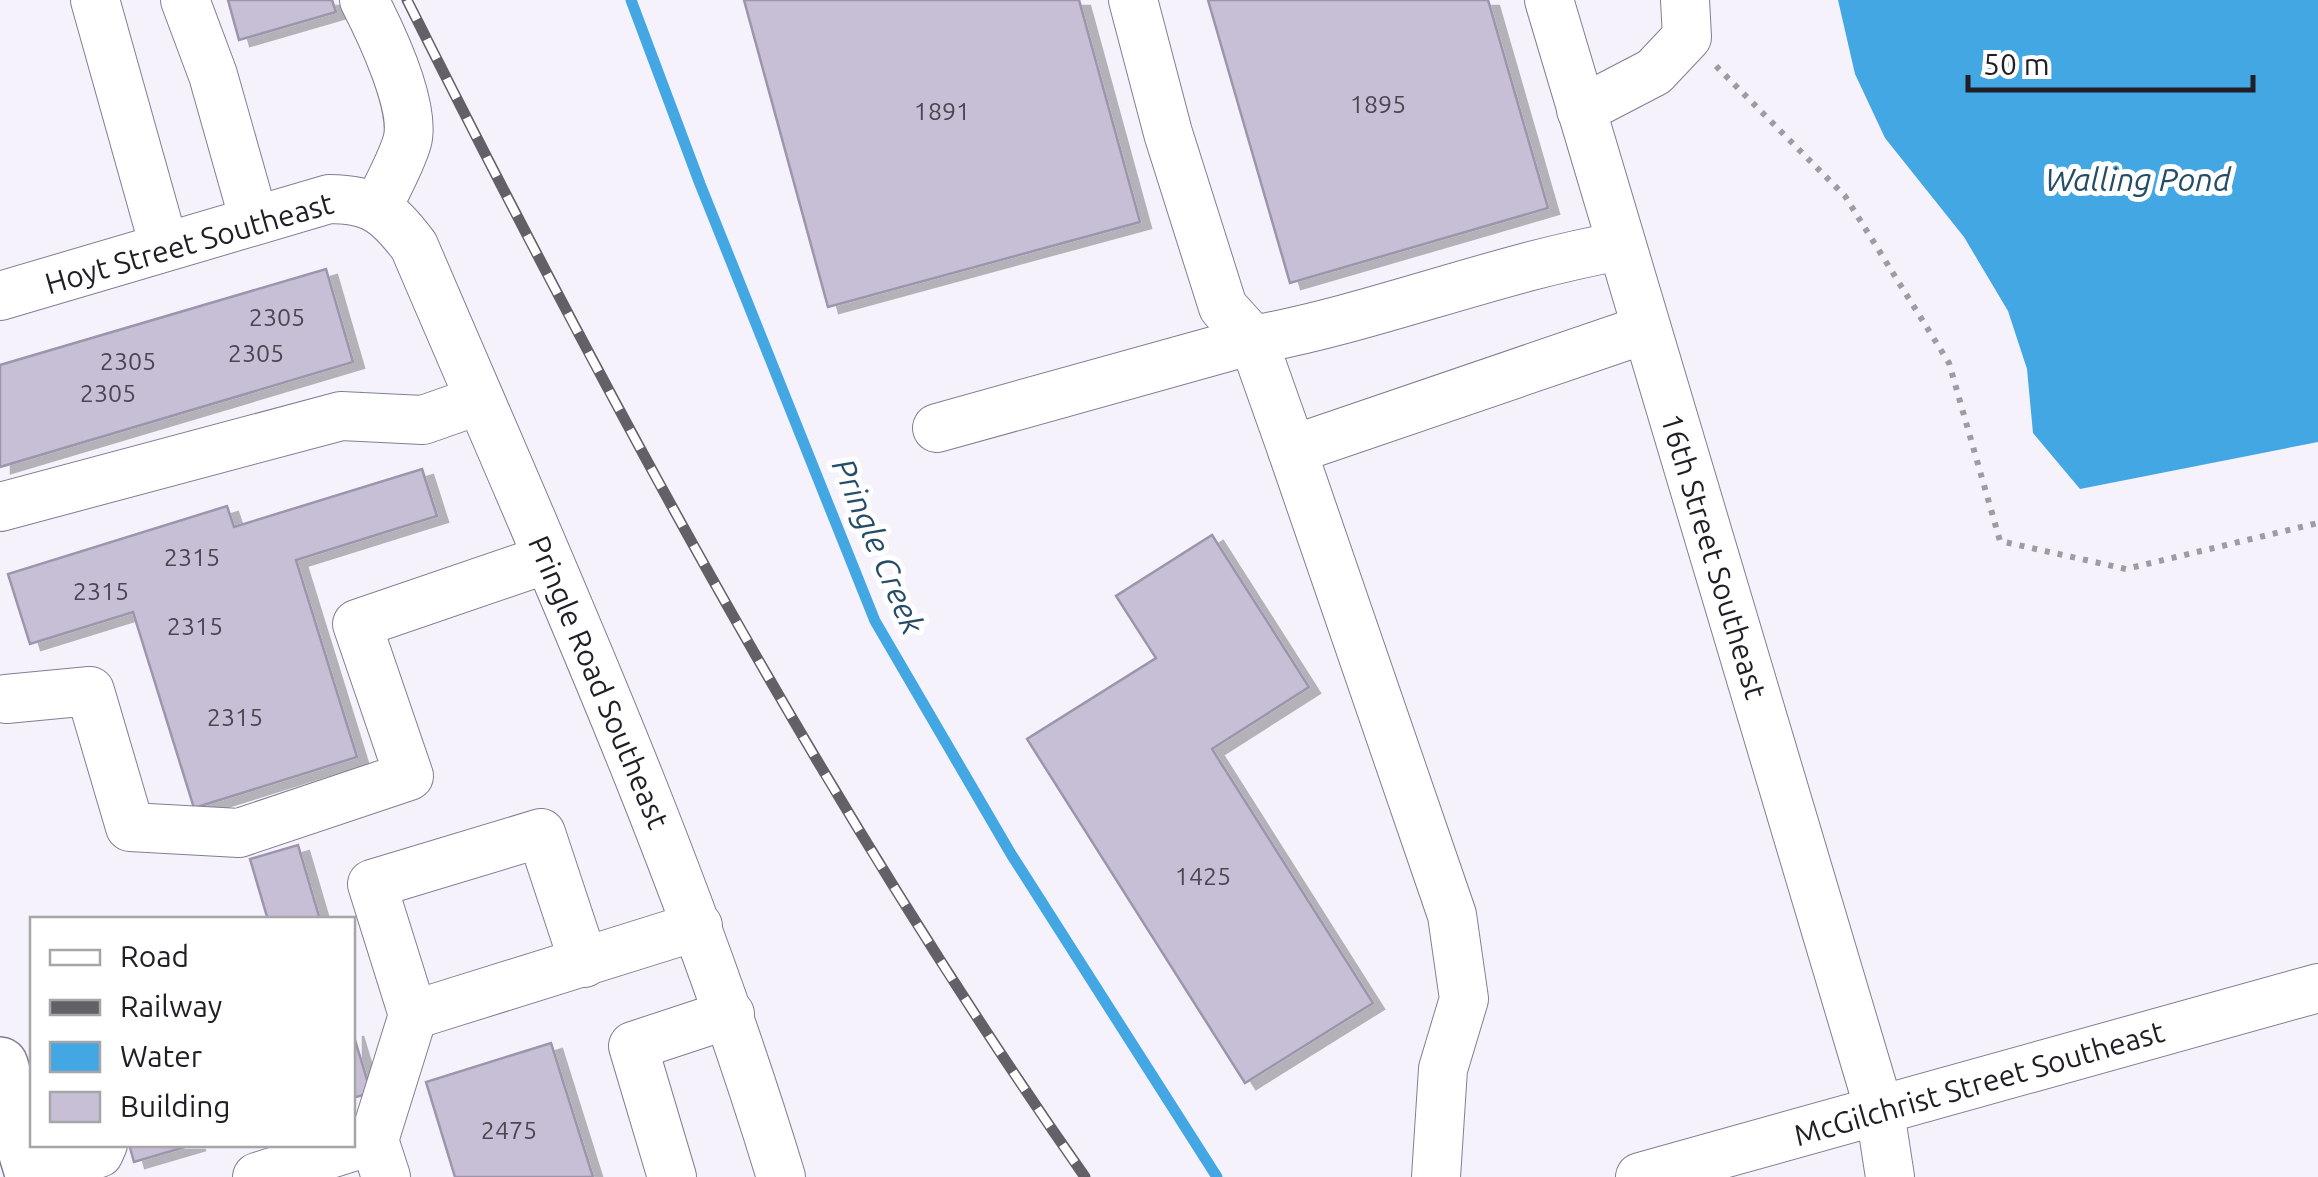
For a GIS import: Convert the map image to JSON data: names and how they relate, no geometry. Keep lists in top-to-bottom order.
{
  "streets": {
    "street": [
      "Hoyt Street Southeast",
      "16th Street Southeast",
      "Pringle Road Southeast",
      "McGilchrist Street Southeast"
    ]
  },
  "crossings": [
    ["Hoyt Street Southeast", "Pringle Road Southeast"],
    ["16th Street Southeast", "McGilchrist Street Southeast"]
  ],
  "water": ["Walling Pond", "Pringle Creek"],
  "house_numbers": [
    "1895",
    "1891",
    "2305",
    "2305",
    "2305",
    "2305",
    "2315",
    "2315",
    "2315",
    "2315",
    "1425",
    "2475"
  ],
  "legend": [
    "Road",
    "Railway",
    "Water",
    "Building"
  ],
  "scale_bar": "50 m"
}
